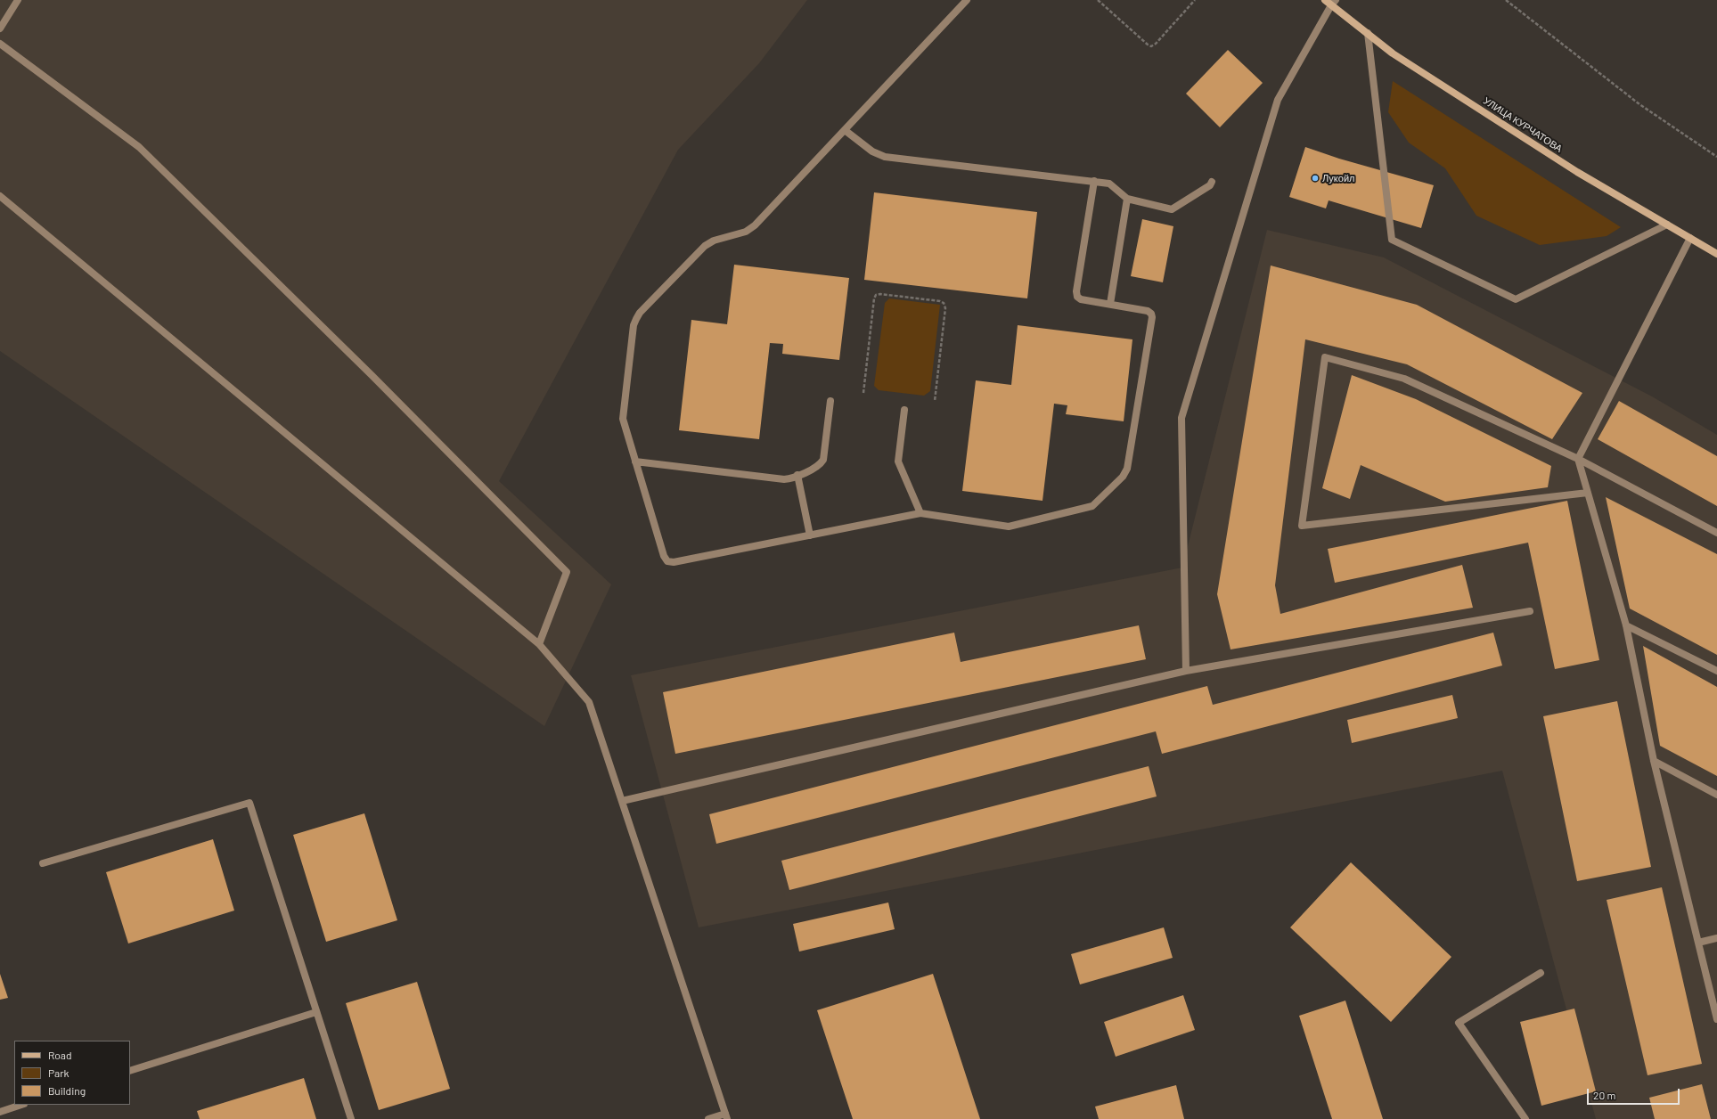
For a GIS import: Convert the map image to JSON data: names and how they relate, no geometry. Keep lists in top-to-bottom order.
{
  "streets": {
    "main road": ["УЛИЦА КУРЧАТОВА"]
  },
  "places": ["Лукойл"],
  "legend": ["Road", "Park", "Building"],
  "scale_bar": "20 m"
}
